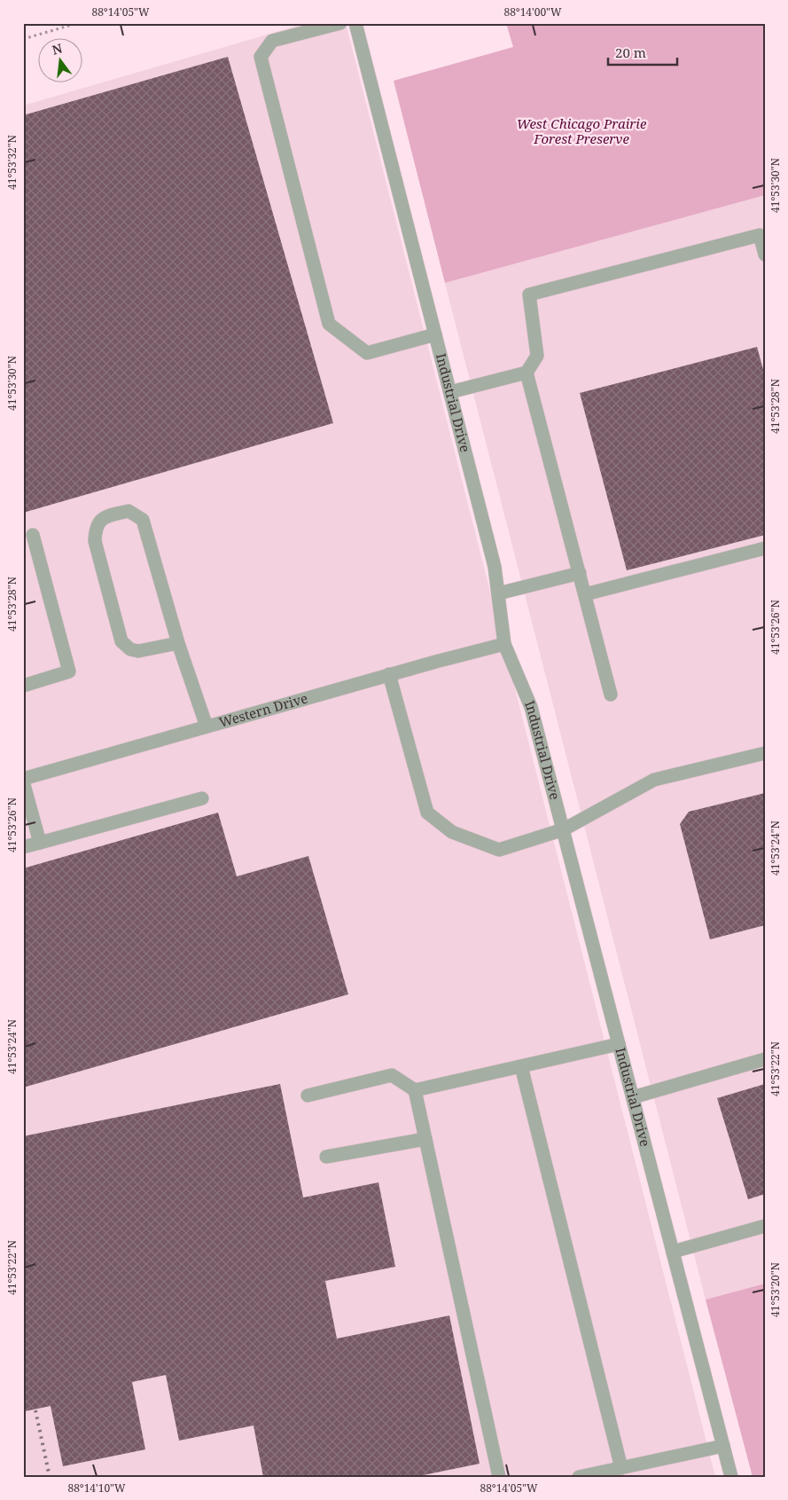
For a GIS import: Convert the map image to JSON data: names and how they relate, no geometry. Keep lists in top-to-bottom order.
{
  "streets": {
    "street": ["Industrial Drive", "Western Drive"]
  },
  "crossings": [
    ["Industrial Drive", "Western Drive"]
  ],
  "parks": ["West Chicago Prairie Forest Preserve"],
  "scale_bar": "20 m",
  "north": "top",
  "coordinates": [
    "88°14'05\"W",
    "88°14'00\"W",
    "41°53'32\"N",
    "41°53'30\"N",
    "41°53'28\"N",
    "41°53'26\"N",
    "41°53'24\"N",
    "41°53'22\"N",
    "41°53'20\"N",
    "88°14'10\"W"
  ]
}
